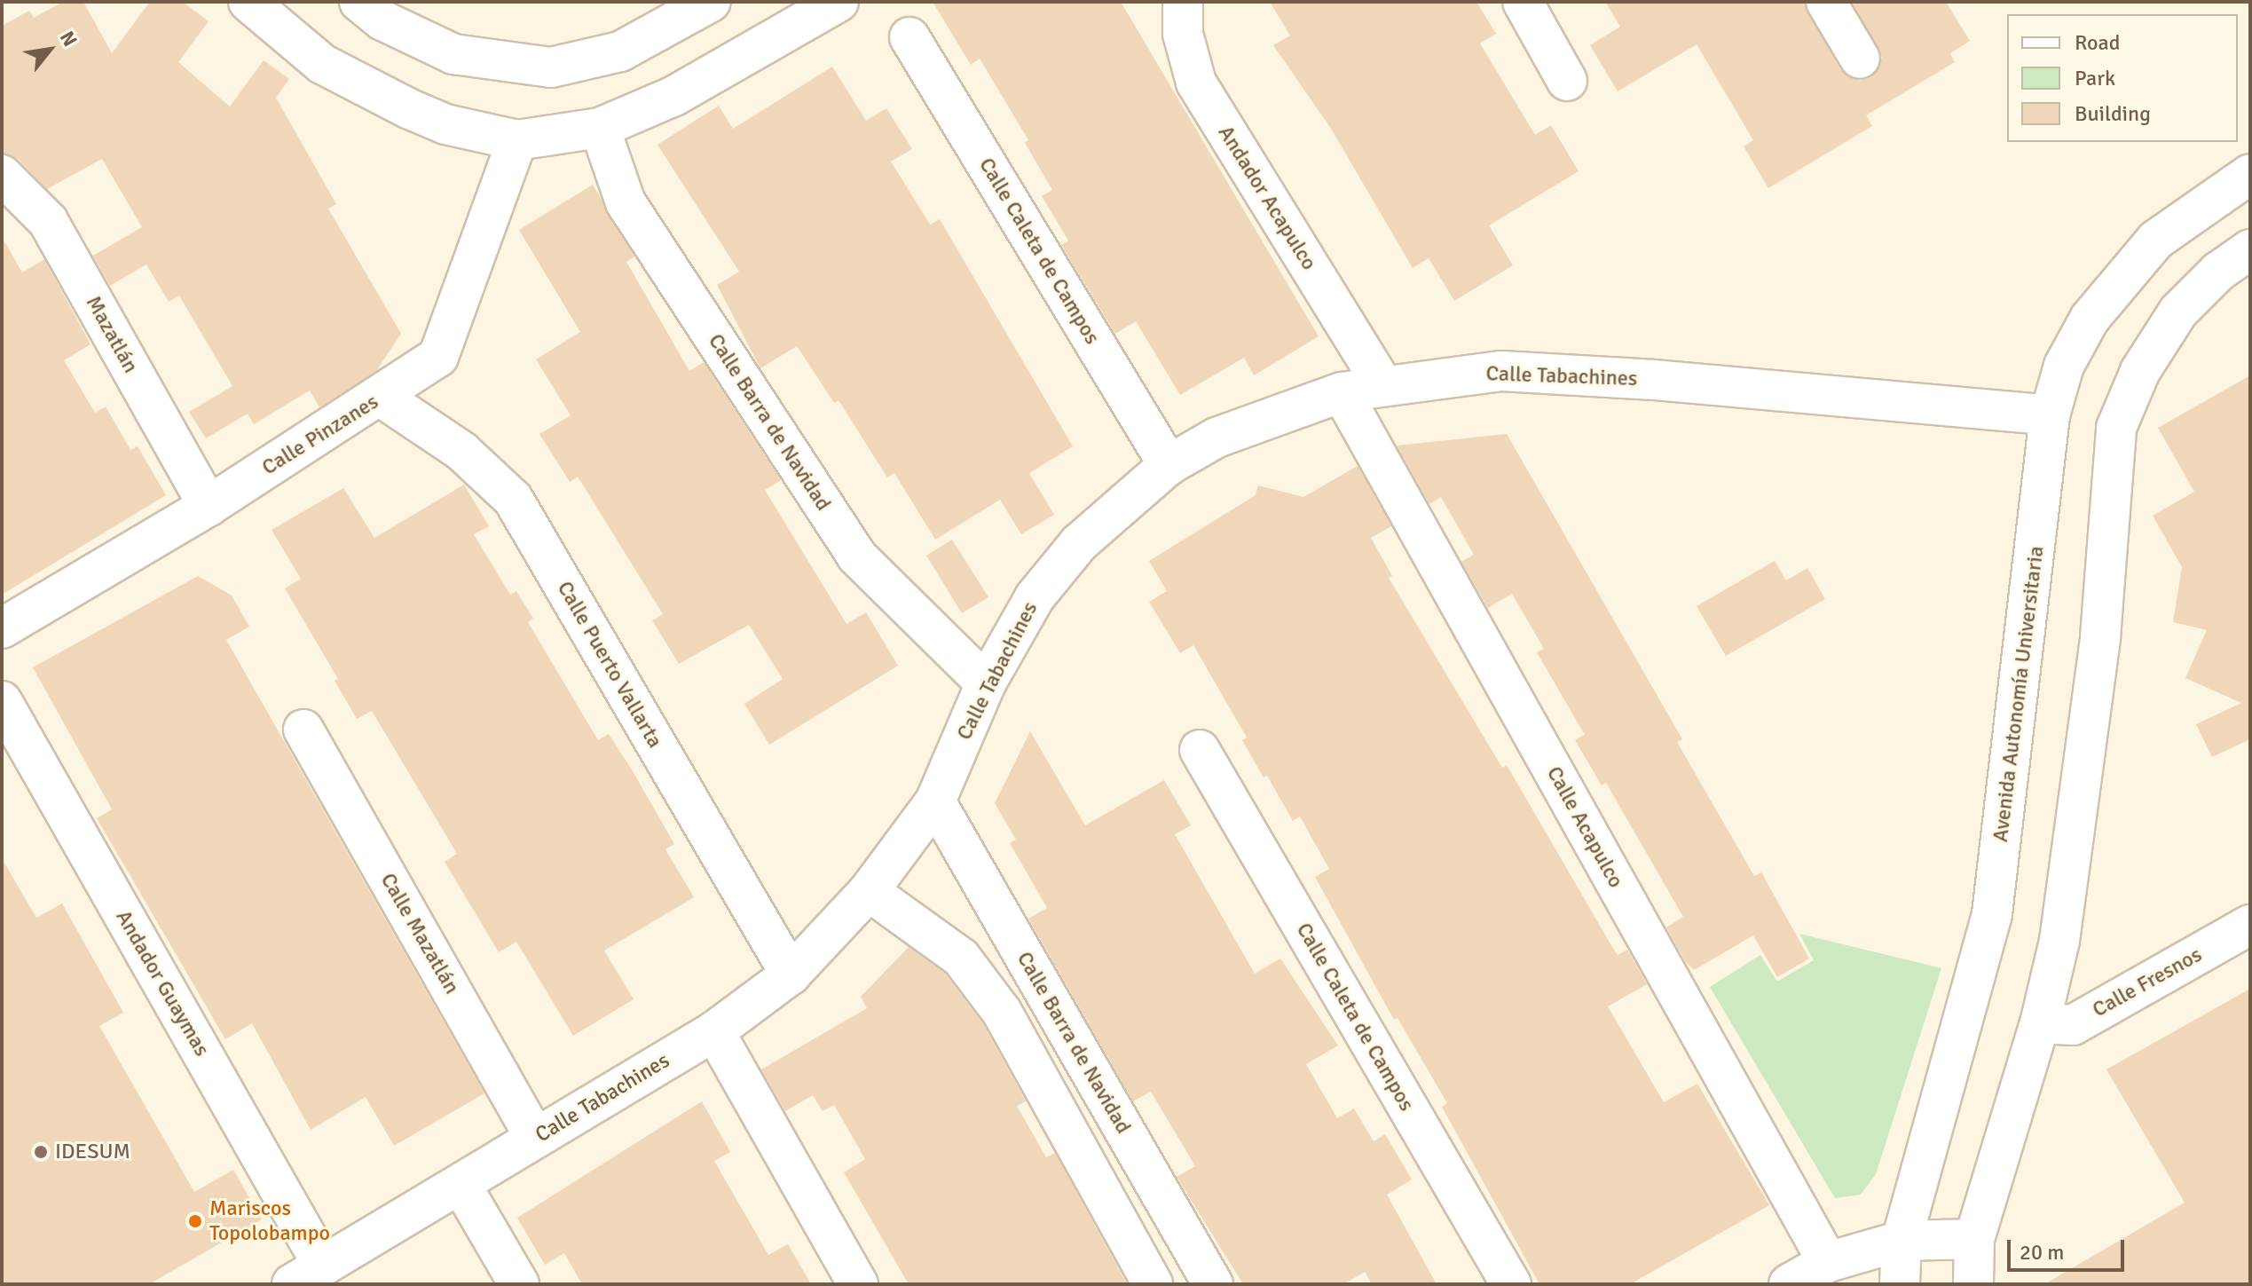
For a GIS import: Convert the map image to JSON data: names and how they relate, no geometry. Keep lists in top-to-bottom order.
{
  "streets": {
    "street": [
      "Andador Acapulco",
      "Calle Caleta de Campos",
      "Mazatlán",
      "Calle Tabachines",
      "Calle Barra de Navidad",
      "Calle Pinzanes",
      "Calle Puerto Vallarta",
      "Avenida Autonomía Universitaria",
      "Calle Acapulco",
      "Calle Mazatlán",
      "Calle Fresnos",
      "Andador Guaymas"
    ]
  },
  "crossings": [
    ["Andador Acapulco", "Calle Tabachines"],
    ["Calle Caleta de Campos", "Calle Tabachines"],
    ["Mazatlán", "Calle Pinzanes"],
    ["Calle Tabachines", "Calle Barra de Navidad"],
    ["Calle Tabachines", "Calle Puerto Vallarta"],
    ["Calle Tabachines", "Avenida Autonomía Universitaria"],
    ["Calle Tabachines", "Calle Acapulco"],
    ["Calle Tabachines", "Calle Mazatlán"],
    ["Calle Tabachines", "Andador Guaymas"],
    ["Calle Pinzanes", "Calle Puerto Vallarta"]
  ],
  "places": ["IDESUM", "Mariscos Topolobampo"],
  "legend": ["Road", "Park", "Building"],
  "scale_bar": "20 m",
  "north": "top right"
}
